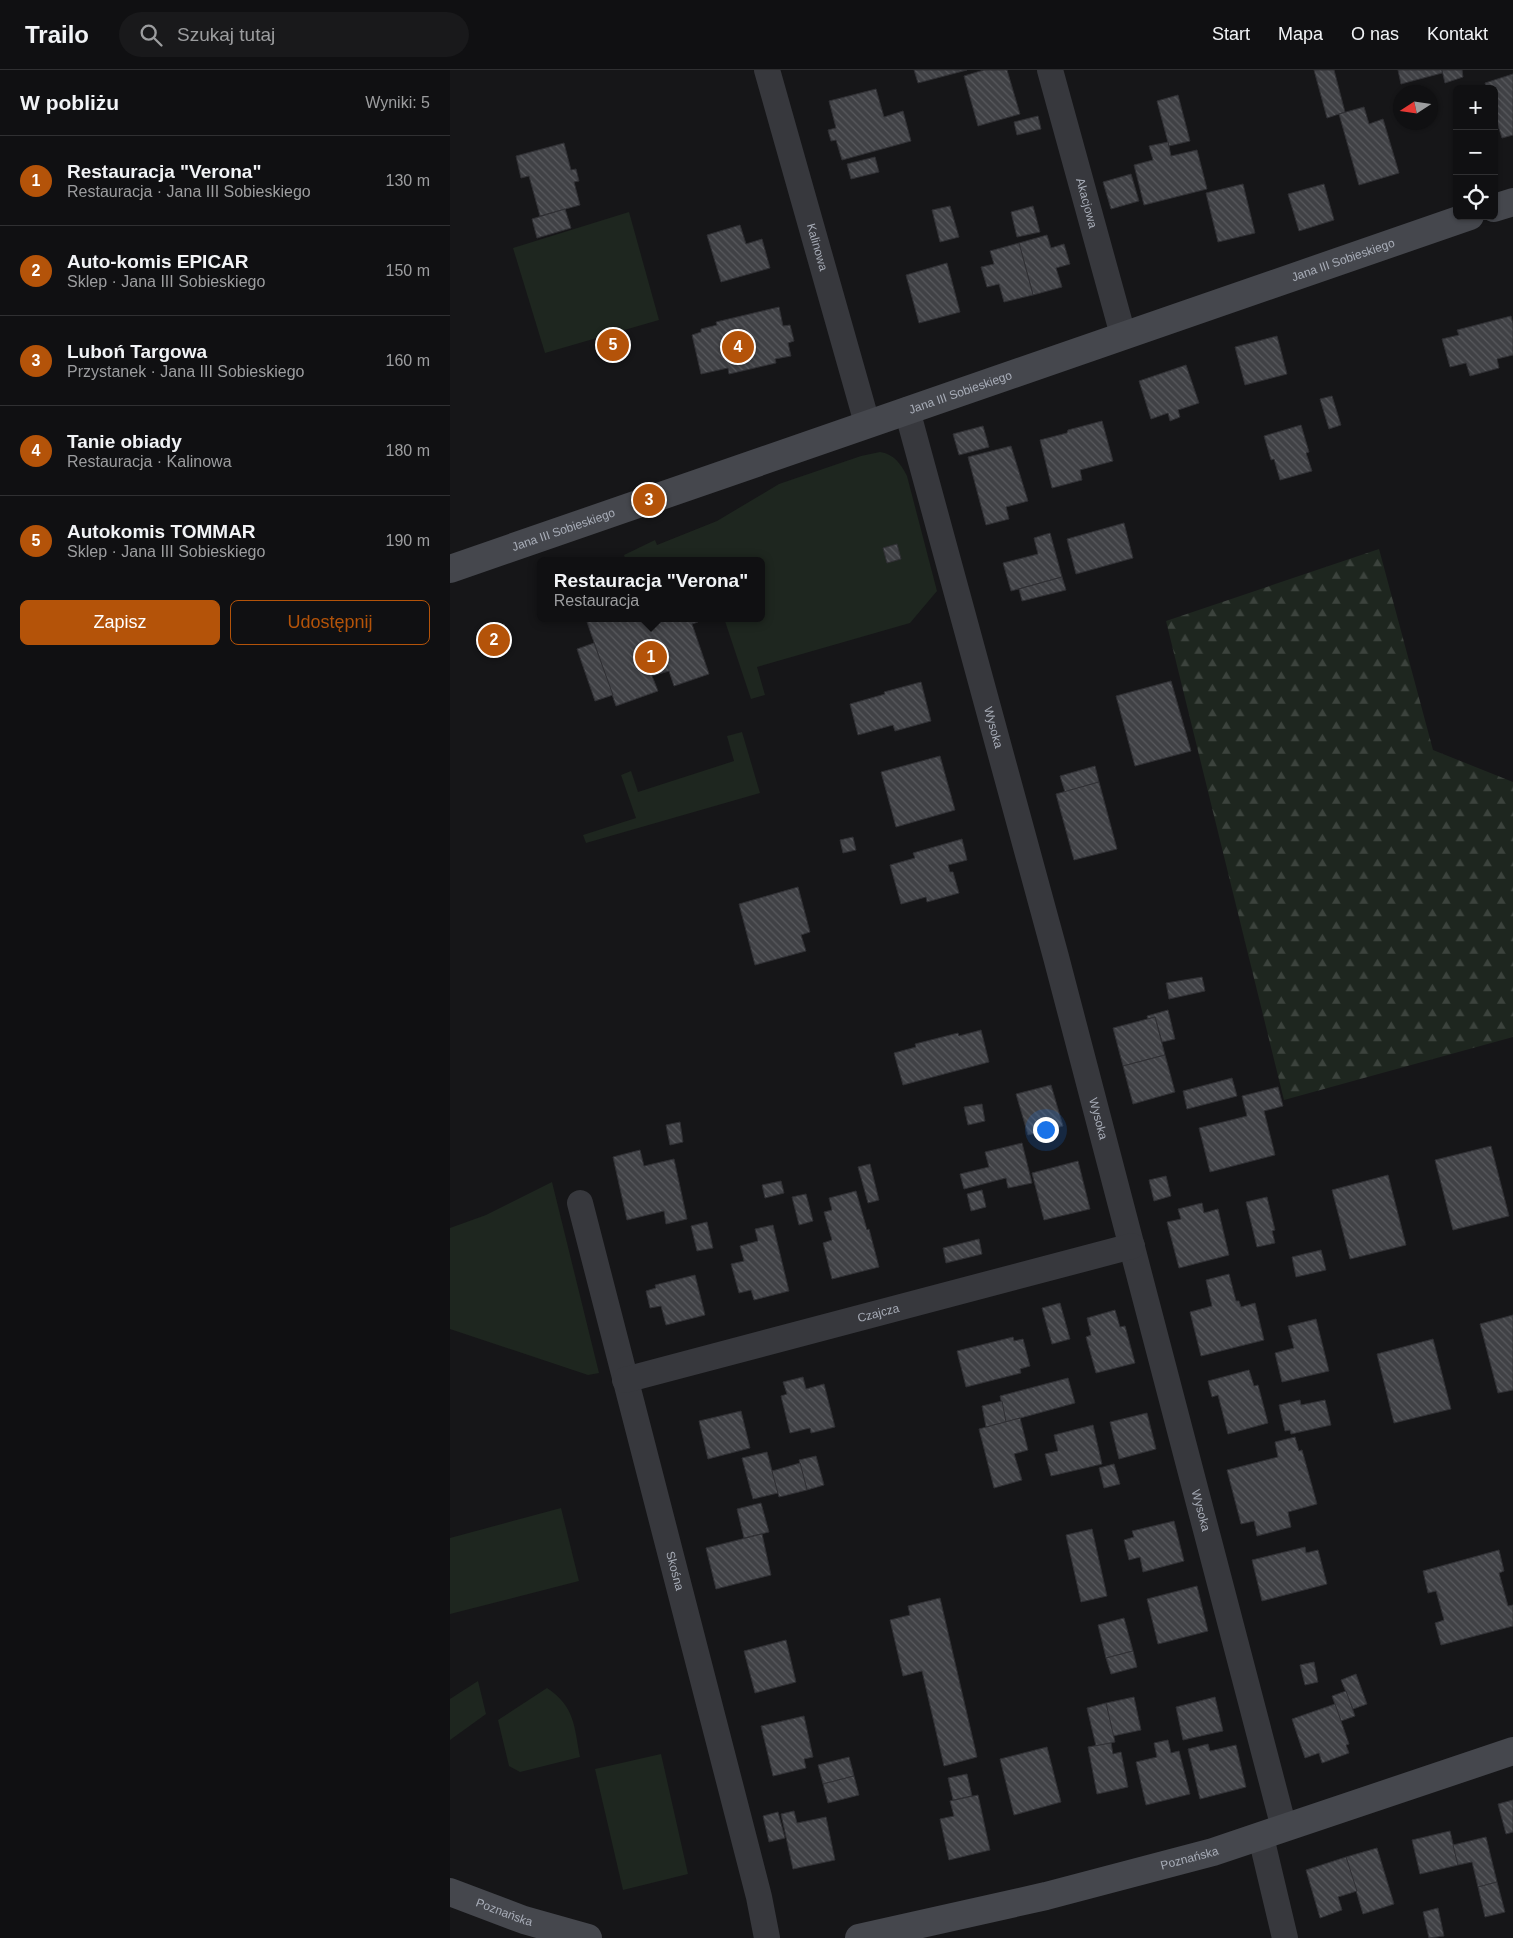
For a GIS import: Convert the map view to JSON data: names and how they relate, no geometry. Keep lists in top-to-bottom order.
{
  "streets": {
    "street": [
      "Akacjowa",
      "Kalinowa",
      "Jana III Sobieskiego",
      "Wysoka",
      "Czajcza",
      "Skośna",
      "Poznańska"
    ]
  },
  "crossings": [
    ["Akacjowa", "Jana III Sobieskiego"],
    ["Kalinowa", "Jana III Sobieskiego"],
    ["Jana III Sobieskiego", "Wysoka"],
    ["Wysoka", "Czajcza"],
    ["Wysoka", "Poznańska"],
    ["Czajcza", "Skośna"]
  ],
  "north": "left",
  "page": {
    "header": "Trailo",
    "search": "Szukaj tutaj",
    "nav": [
      "Start",
      "Mapa",
      "O nas",
      "Kontakt"
    ],
    "heading": ["W pobliżu", "Wyniki: 5"],
    "map_buttons": ["+", "−"],
    "list": [
      {
        "mark": "1",
        "name": "Restauracja \"Verona\"",
        "note": "Restauracja · Jana III Sobieskiego",
        "value": "130 m"
      },
      {
        "mark": "2",
        "name": "Auto-komis EPICAR",
        "note": "Sklep · Jana III Sobieskiego",
        "value": "150 m"
      },
      {
        "mark": "3",
        "name": "Luboń Targowa",
        "note": "Przystanek · Jana III Sobieskiego",
        "value": "160 m"
      },
      {
        "mark": "4",
        "name": "Tanie obiady",
        "note": "Restauracja · Kalinowa",
        "value": "180 m"
      },
      {
        "mark": "5",
        "name": "Autokomis TOMMAR",
        "note": "Sklep · Jana III Sobieskiego",
        "value": "190 m"
      }
    ],
    "pins": [
      "5",
      "4",
      "3",
      "2",
      "1"
    ],
    "popup": ["Restauracja \"Verona\"", "Restauracja"],
    "buttons": ["Zapisz", "Udostępnij"]
  }
}
